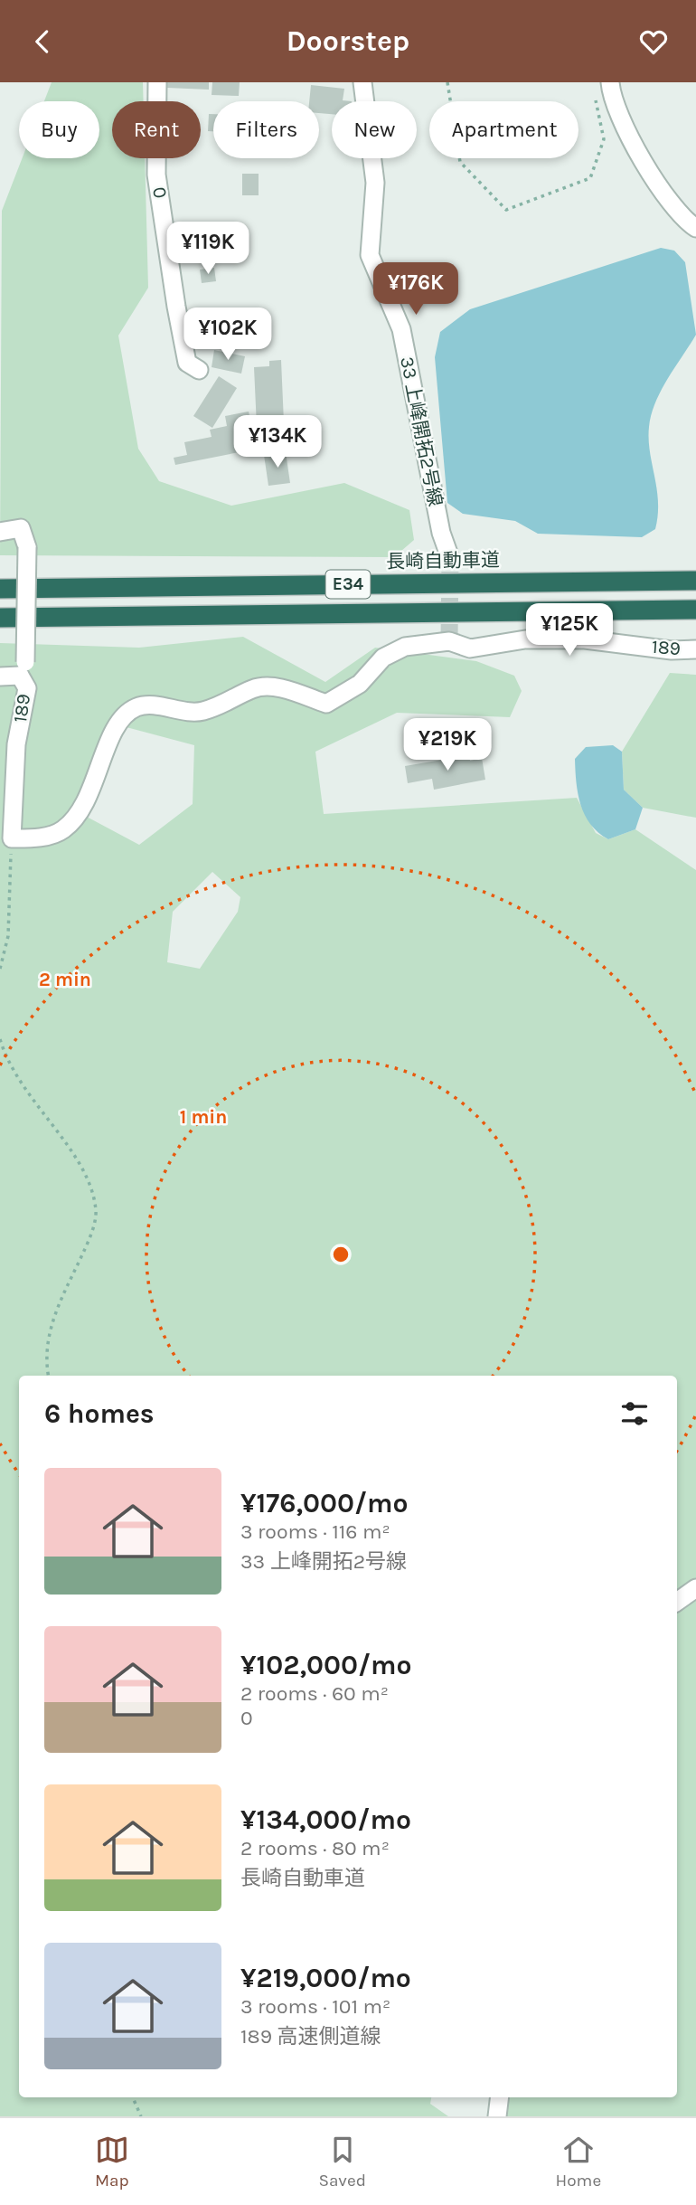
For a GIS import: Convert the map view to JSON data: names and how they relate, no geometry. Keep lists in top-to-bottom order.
{
  "streets": {
    "highway": ["長崎自動車道", "E34"],
    "street": ["0", "33 上峰開拓2号線", "189"]
  },
  "page": {
    "header": "Doorstep",
    "chip": [
      "Buy",
      "Rent",
      "Filters",
      "New",
      "Apartment"
    ],
    "price": [
      "¥119K",
      "¥176K",
      "¥102K",
      "¥134K",
      "¥125K",
      "¥219K"
    ],
    "heading": "6 homes",
    "list": [
      {
        "name": "¥176,000/mo",
        "note": "3 rooms · 116 m² · 33 上峰開拓2号線"
      },
      {
        "name": "¥102,000/mo",
        "note": "2 rooms · 60 m² · 0"
      },
      {
        "name": "¥134,000/mo",
        "note": "2 rooms · 80 m² · 長崎自動車道"
      },
      {
        "name": "¥219,000/mo",
        "note": "3 rooms · 101 m² · 189 高速側道線"
      }
    ],
    "tabs": ["Map", "Saved", "Home"]
  },
  "rings": ["2 min", "1 min"]
}
